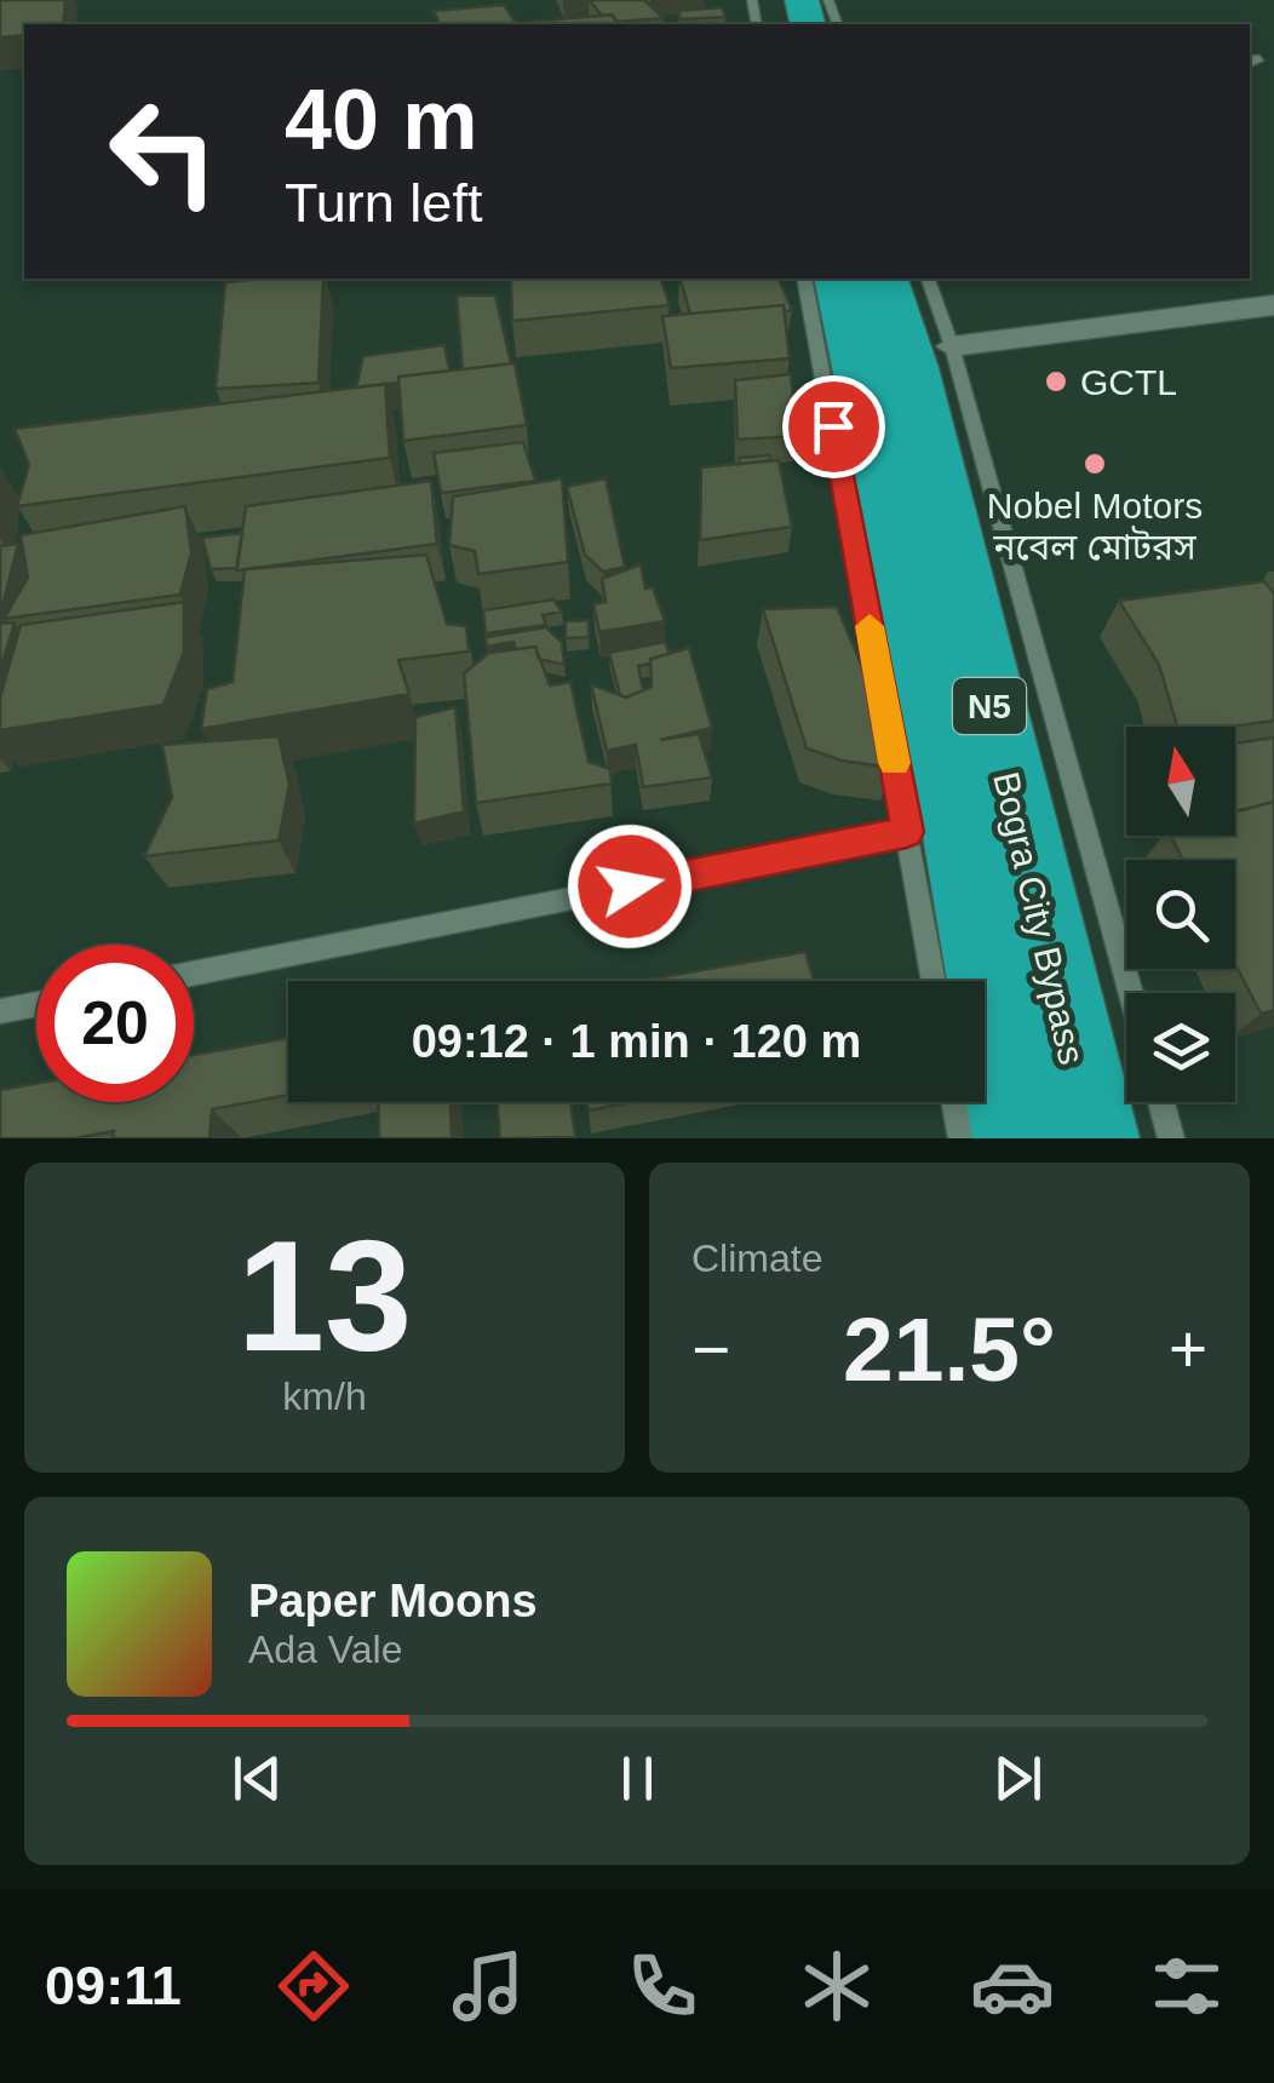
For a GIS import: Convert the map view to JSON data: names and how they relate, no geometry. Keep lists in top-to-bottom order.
{
  "streets": {
    "highway": ["N5", "Bogra City Bypass"]
  },
  "places": ["GCTL", "Nobel Motors নবেল মোটরস"],
  "north": "top",
  "page": {
    "turn": ["40 m", "Turn left"],
    "limit": "20",
    "trip": "09:12 · 1 min · 120 m",
    "tile": [
      ["13", "km/h"],
      "Climate"
    ],
    "heat": ["−", "21.5°", "+"],
    "song": ["Paper Moons", "Ada Vale"],
    "tabs": "09:11"
  }
}
